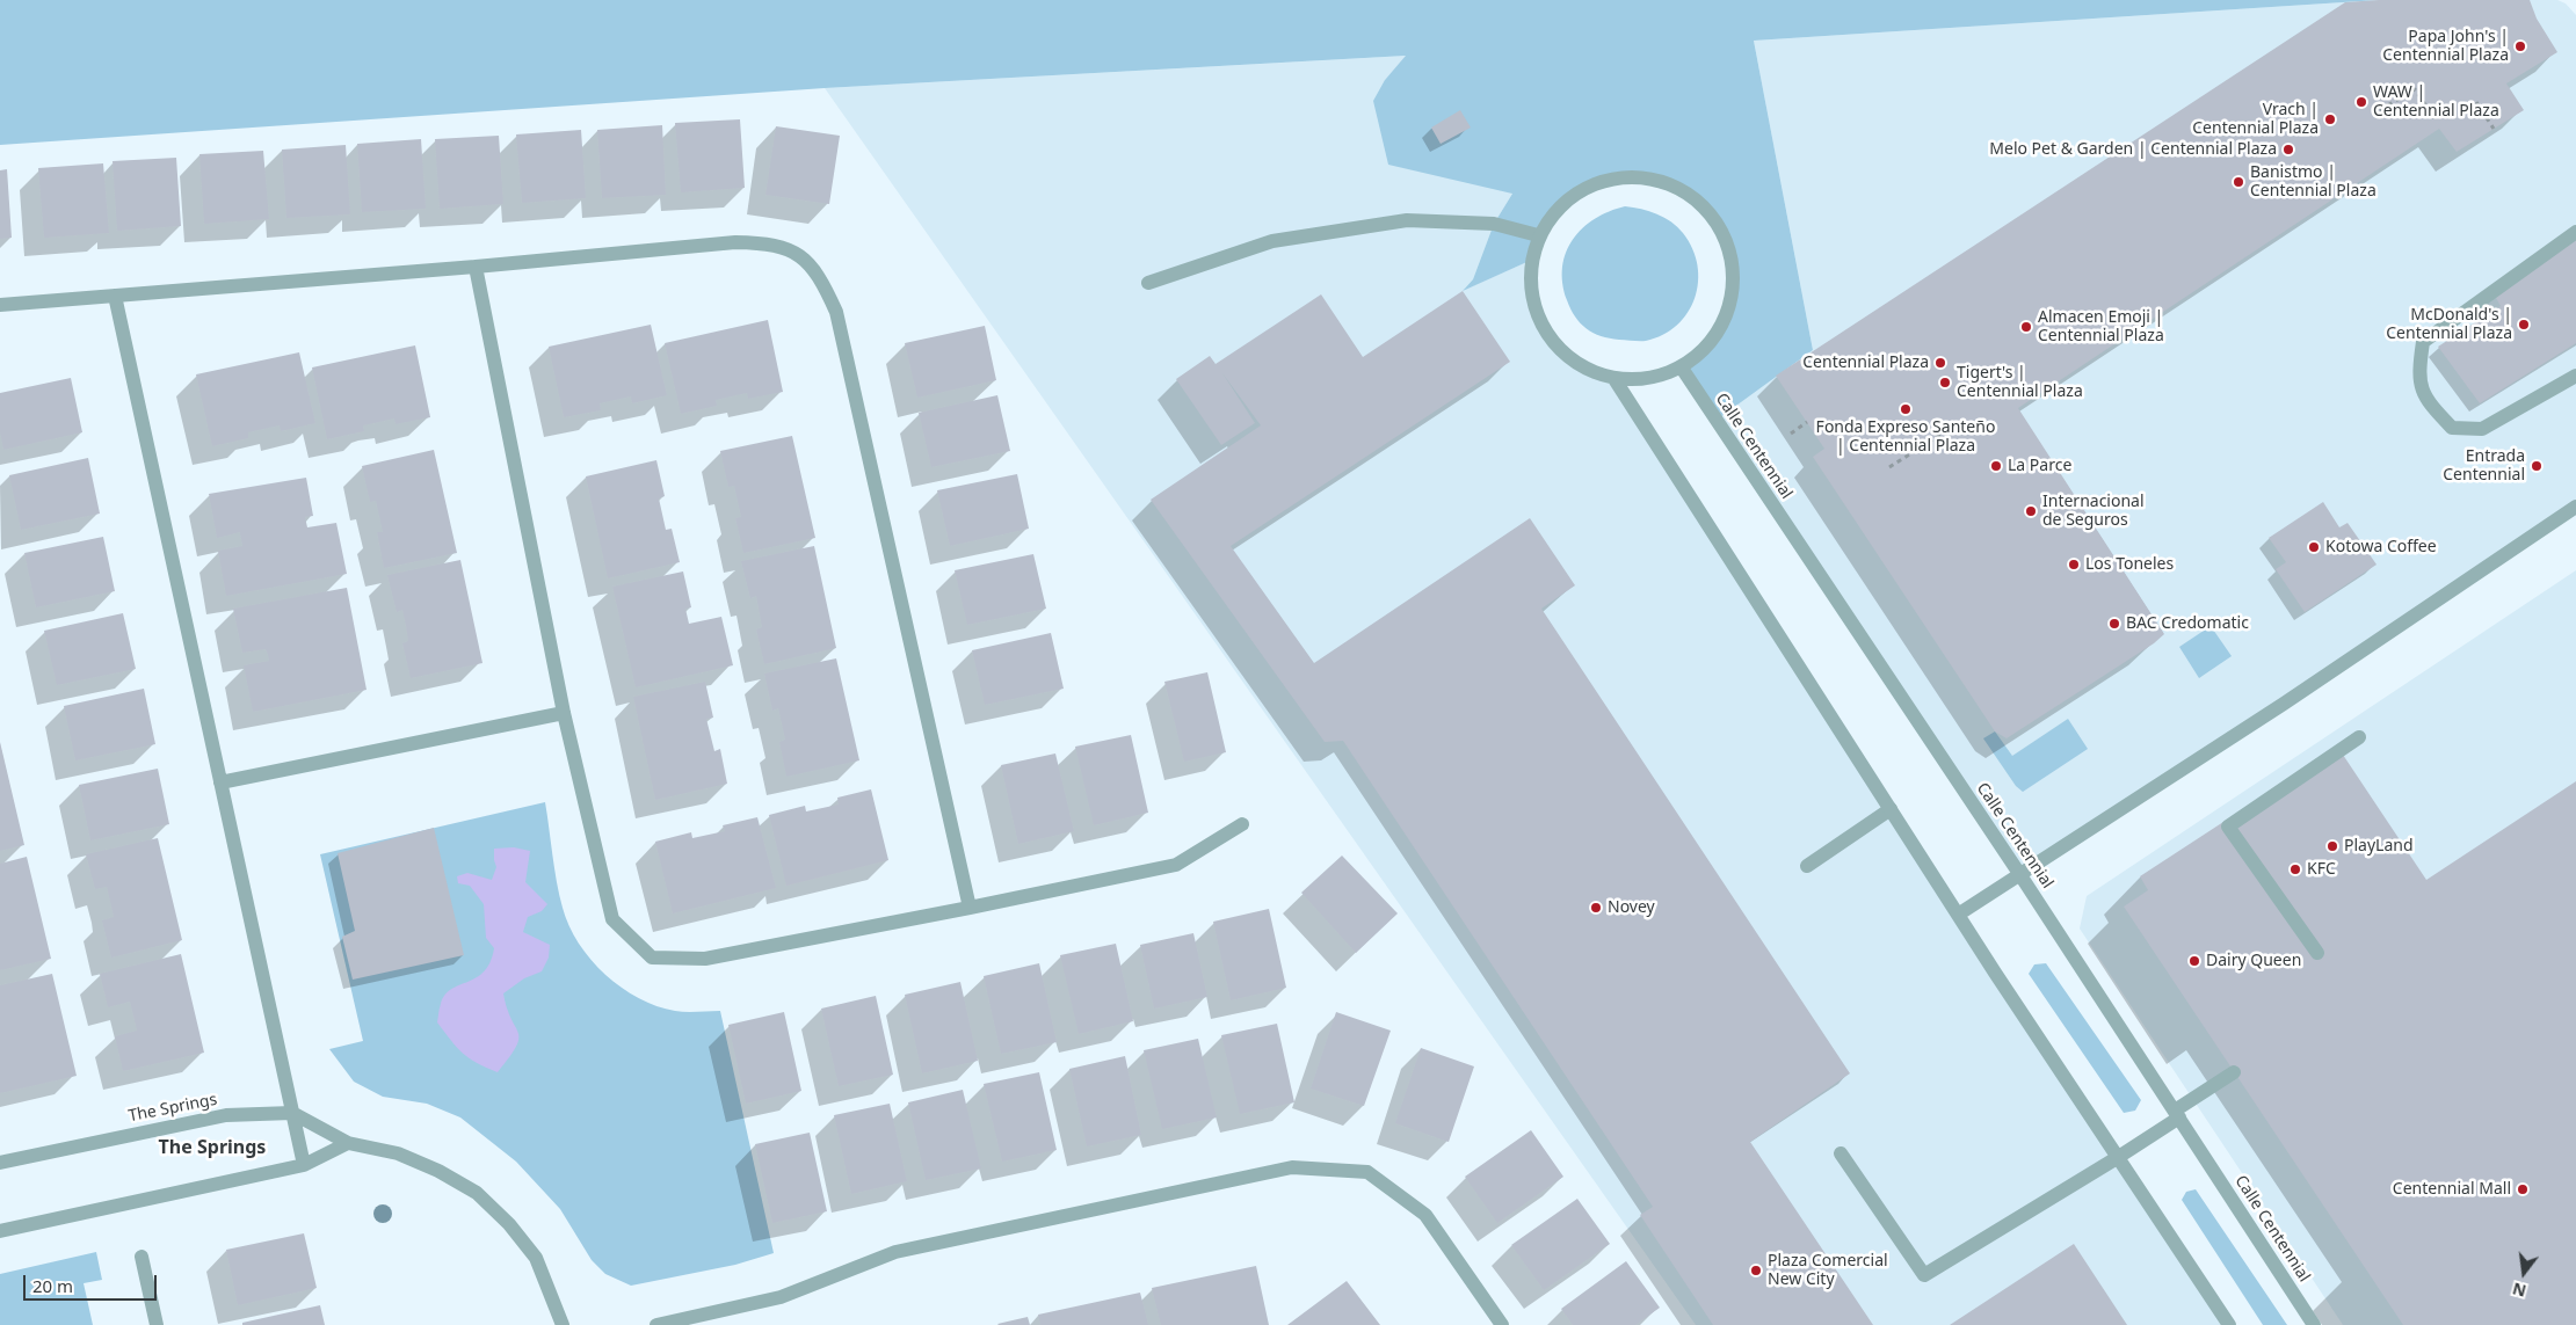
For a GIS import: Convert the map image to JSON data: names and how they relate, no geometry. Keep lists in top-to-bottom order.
{
  "streets": {
    "street": ["Calle Centennial", "The Springs"]
  },
  "districts": ["The Springs"],
  "places": [
    "Papa John's | Centennial Plaza",
    "WAW | Centennial Plaza",
    "Vrach | Centennial Plaza",
    "Melo Pet & Garden | Centennial Plaza",
    "Banistmo | Centennial Plaza",
    "McDonald's | Centennial Plaza",
    "Almacen Emoji | Centennial Plaza",
    "Centennial Plaza",
    "Tigert's | Centennial Plaza",
    "Fonda Expreso Santeño | Centennial Plaza",
    "La Parce",
    "Entrada Centennial",
    "Internacional de Seguros",
    "Kotowa Coffee",
    "Los Toneles",
    "BAC Credomatic",
    "PlayLand",
    "KFC",
    "Novey",
    "Dairy Queen",
    "Centennial Mall",
    "Plaza Comercial New City"
  ],
  "scale_bar": "20 m",
  "north": "bottom"
}
